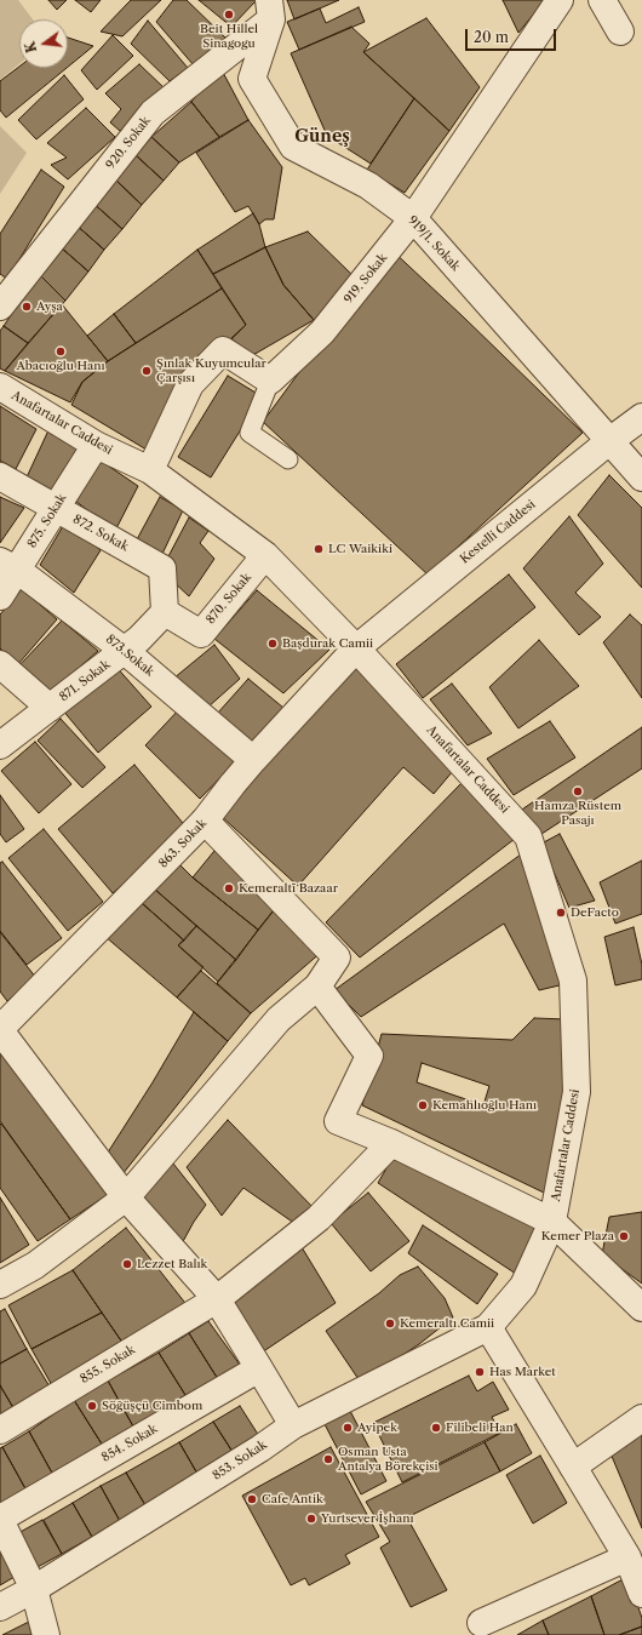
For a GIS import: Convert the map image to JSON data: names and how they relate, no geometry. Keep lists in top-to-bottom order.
{
  "streets": {
    "street": [
      "920. Sokak",
      "919/1. Sokak",
      "919. Sokak",
      "Anafartalar Caddesi",
      "875. Sokak",
      "Kestelli Caddesi",
      "872. Sokak",
      "870. Sokak",
      "873.Sokak",
      "871. Sokak",
      "863. Sokak",
      "855. Sokak",
      "854. Sokak",
      "853. Sokak"
    ]
  },
  "crossings": [
    ["920. Sokak", "919/1. Sokak"],
    ["919/1. Sokak", "919. Sokak"],
    ["919/1. Sokak", "Kestelli Caddesi"],
    ["Anafartalar Caddesi", "875. Sokak"],
    ["Anafartalar Caddesi", "Kestelli Caddesi"],
    ["Anafartalar Caddesi", "870. Sokak"],
    ["Anafartalar Caddesi", "863. Sokak"],
    ["Anafartalar Caddesi", "853. Sokak"],
    ["875. Sokak", "872. Sokak"],
    ["875. Sokak", "873.Sokak"],
    ["Kestelli Caddesi", "863. Sokak"],
    ["872. Sokak", "870. Sokak"],
    ["872. Sokak", "871. Sokak"],
    ["870. Sokak", "871. Sokak"],
    ["873.Sokak", "871. Sokak"],
    ["873.Sokak", "863. Sokak"]
  ],
  "districts": ["Güneş"],
  "places": [
    "Beit Hillel Sinagogu",
    "Ayşa",
    "Abacıoğlu Hanı",
    "Şınlak Kuyumcular Çarşısı",
    "LC Waikiki",
    "Başdurak Camii",
    "Hamza Rüstem Pasajı",
    "Kemeraltī Bazaar",
    "DeFacto",
    "Kemahlıoğlu Hanı",
    "Kemer Plaza",
    "Lezzet Balık",
    "Kemeraltı Camii",
    "Has Market",
    "Söğüşçü Cimbom",
    "Ayipek",
    "Filibeli Han",
    "Osman Usta Antalya Börekçisi",
    "Cafe Antik",
    "Yurtsever İşhanı"
  ],
  "scale_bar": "20 m",
  "north": "left"
}
